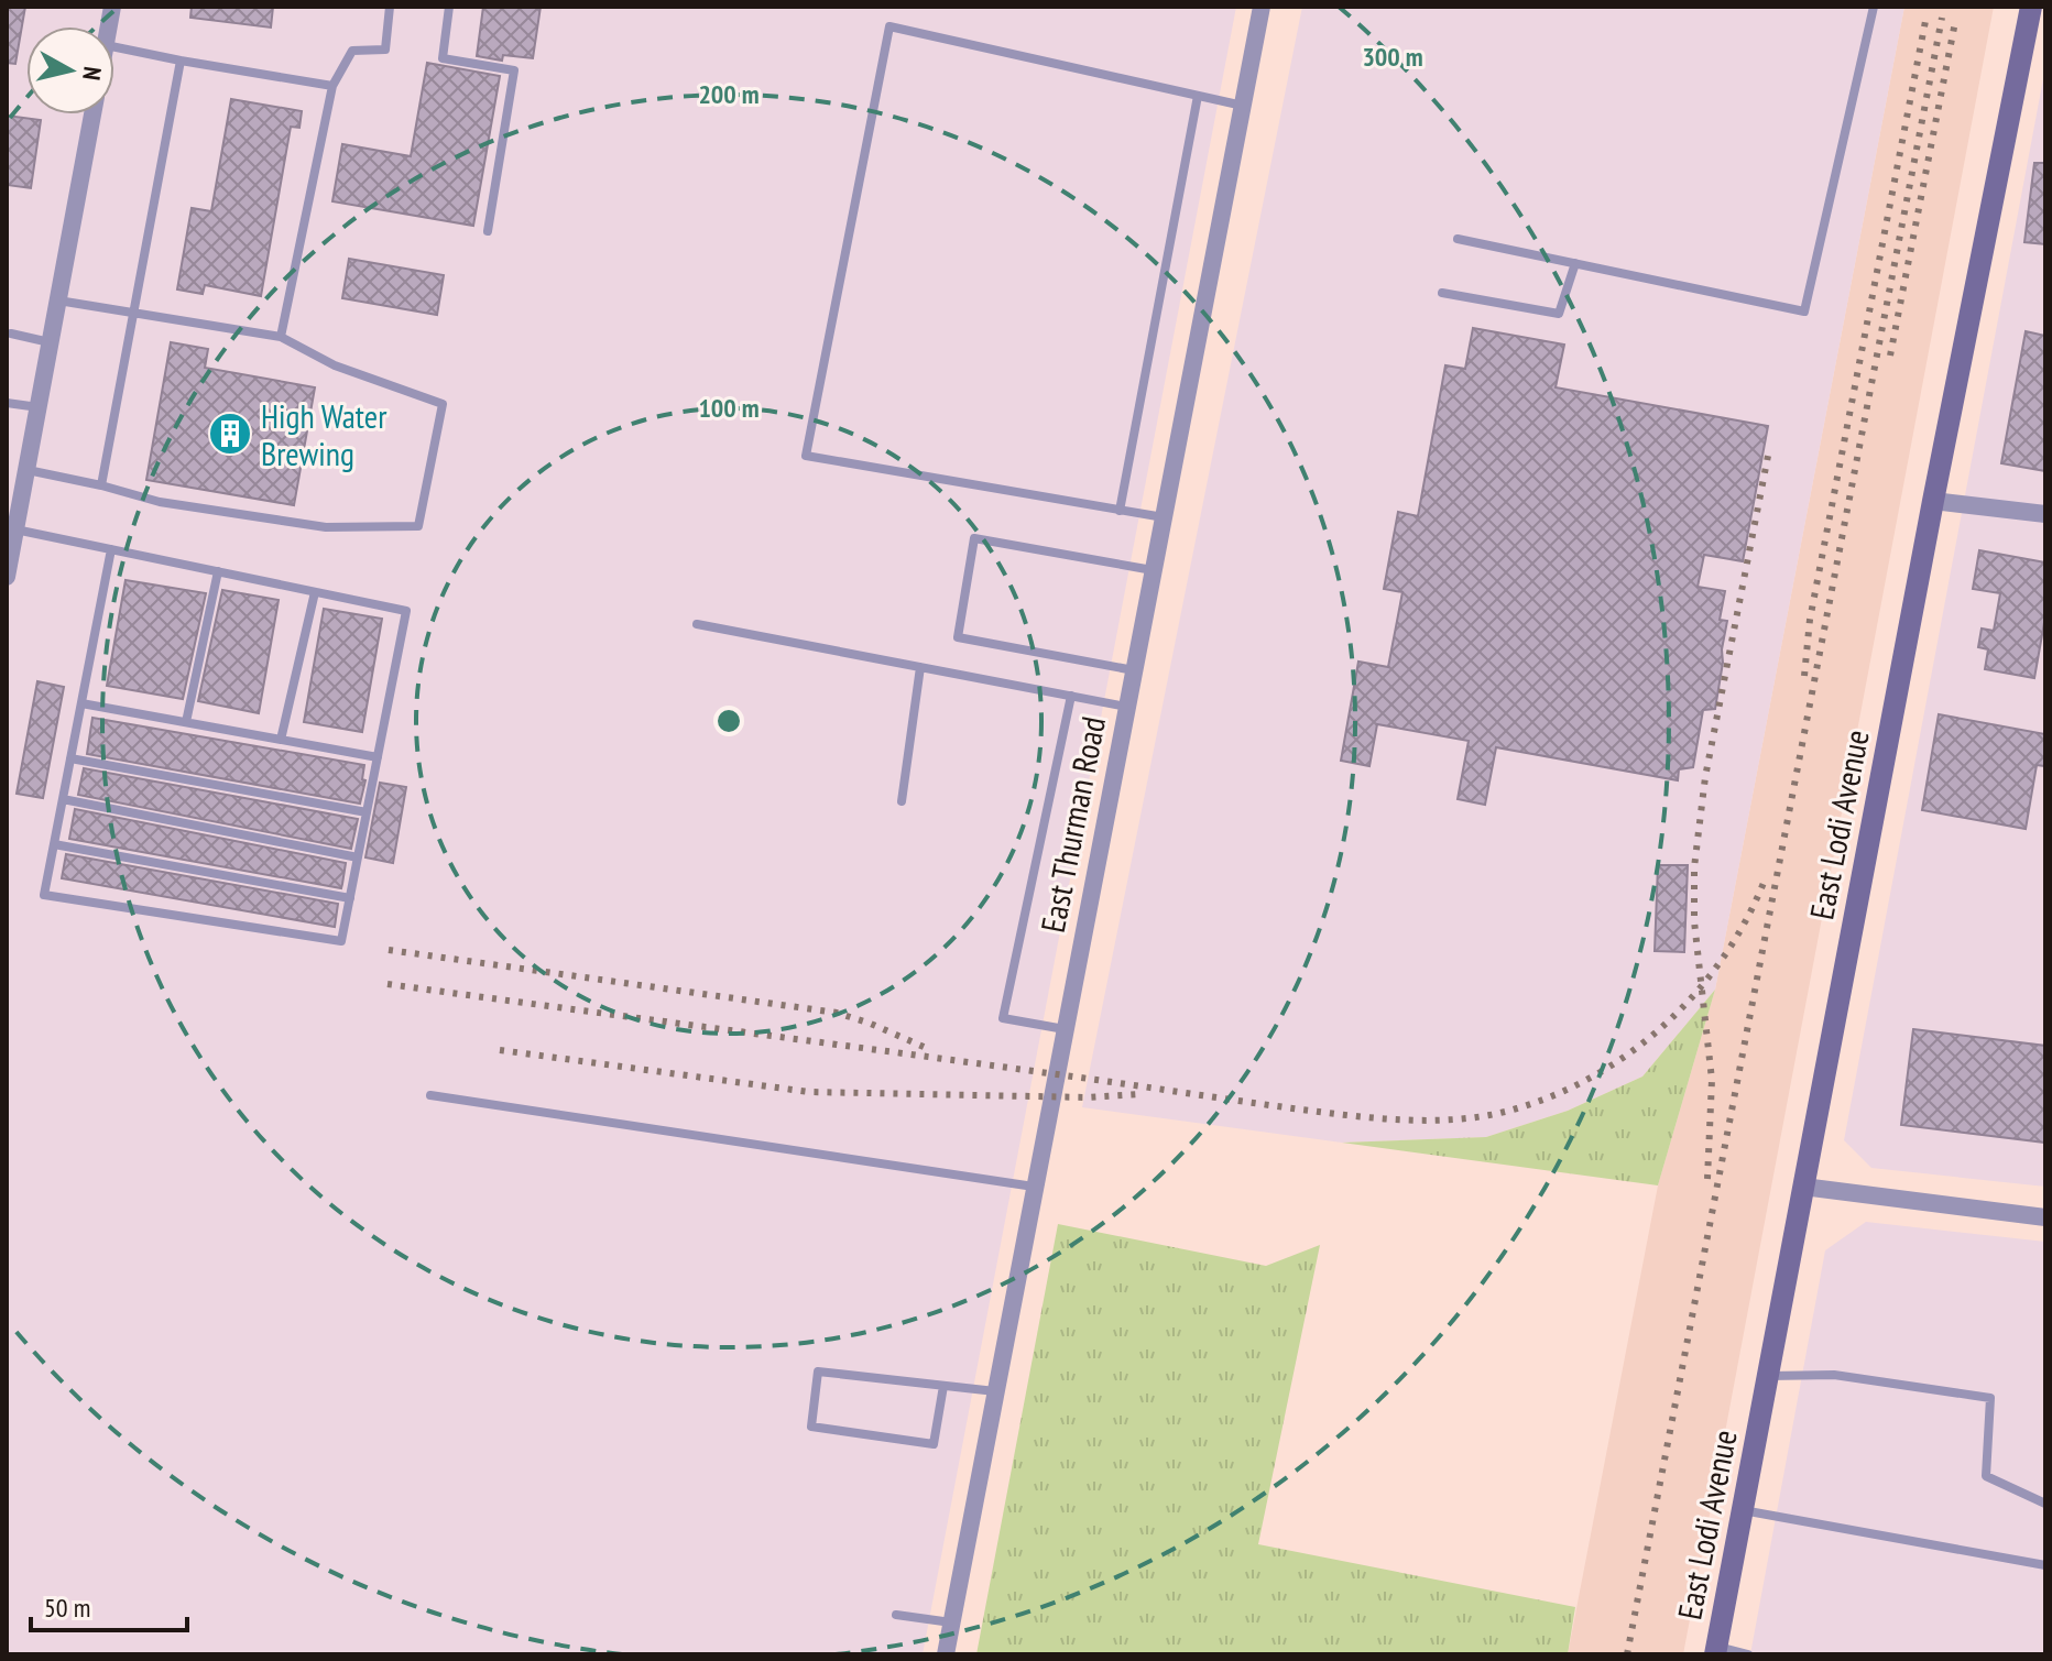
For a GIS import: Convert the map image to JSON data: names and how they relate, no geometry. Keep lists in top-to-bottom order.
{
  "streets": {
    "street": ["East Thurman Road", "East Lodi Avenue"]
  },
  "places": {
    "building": ["High Water Brewing"]
  },
  "scale_bar": "50 m",
  "north": "right",
  "rings": ["300 m", "200 m", "100 m"]
}
